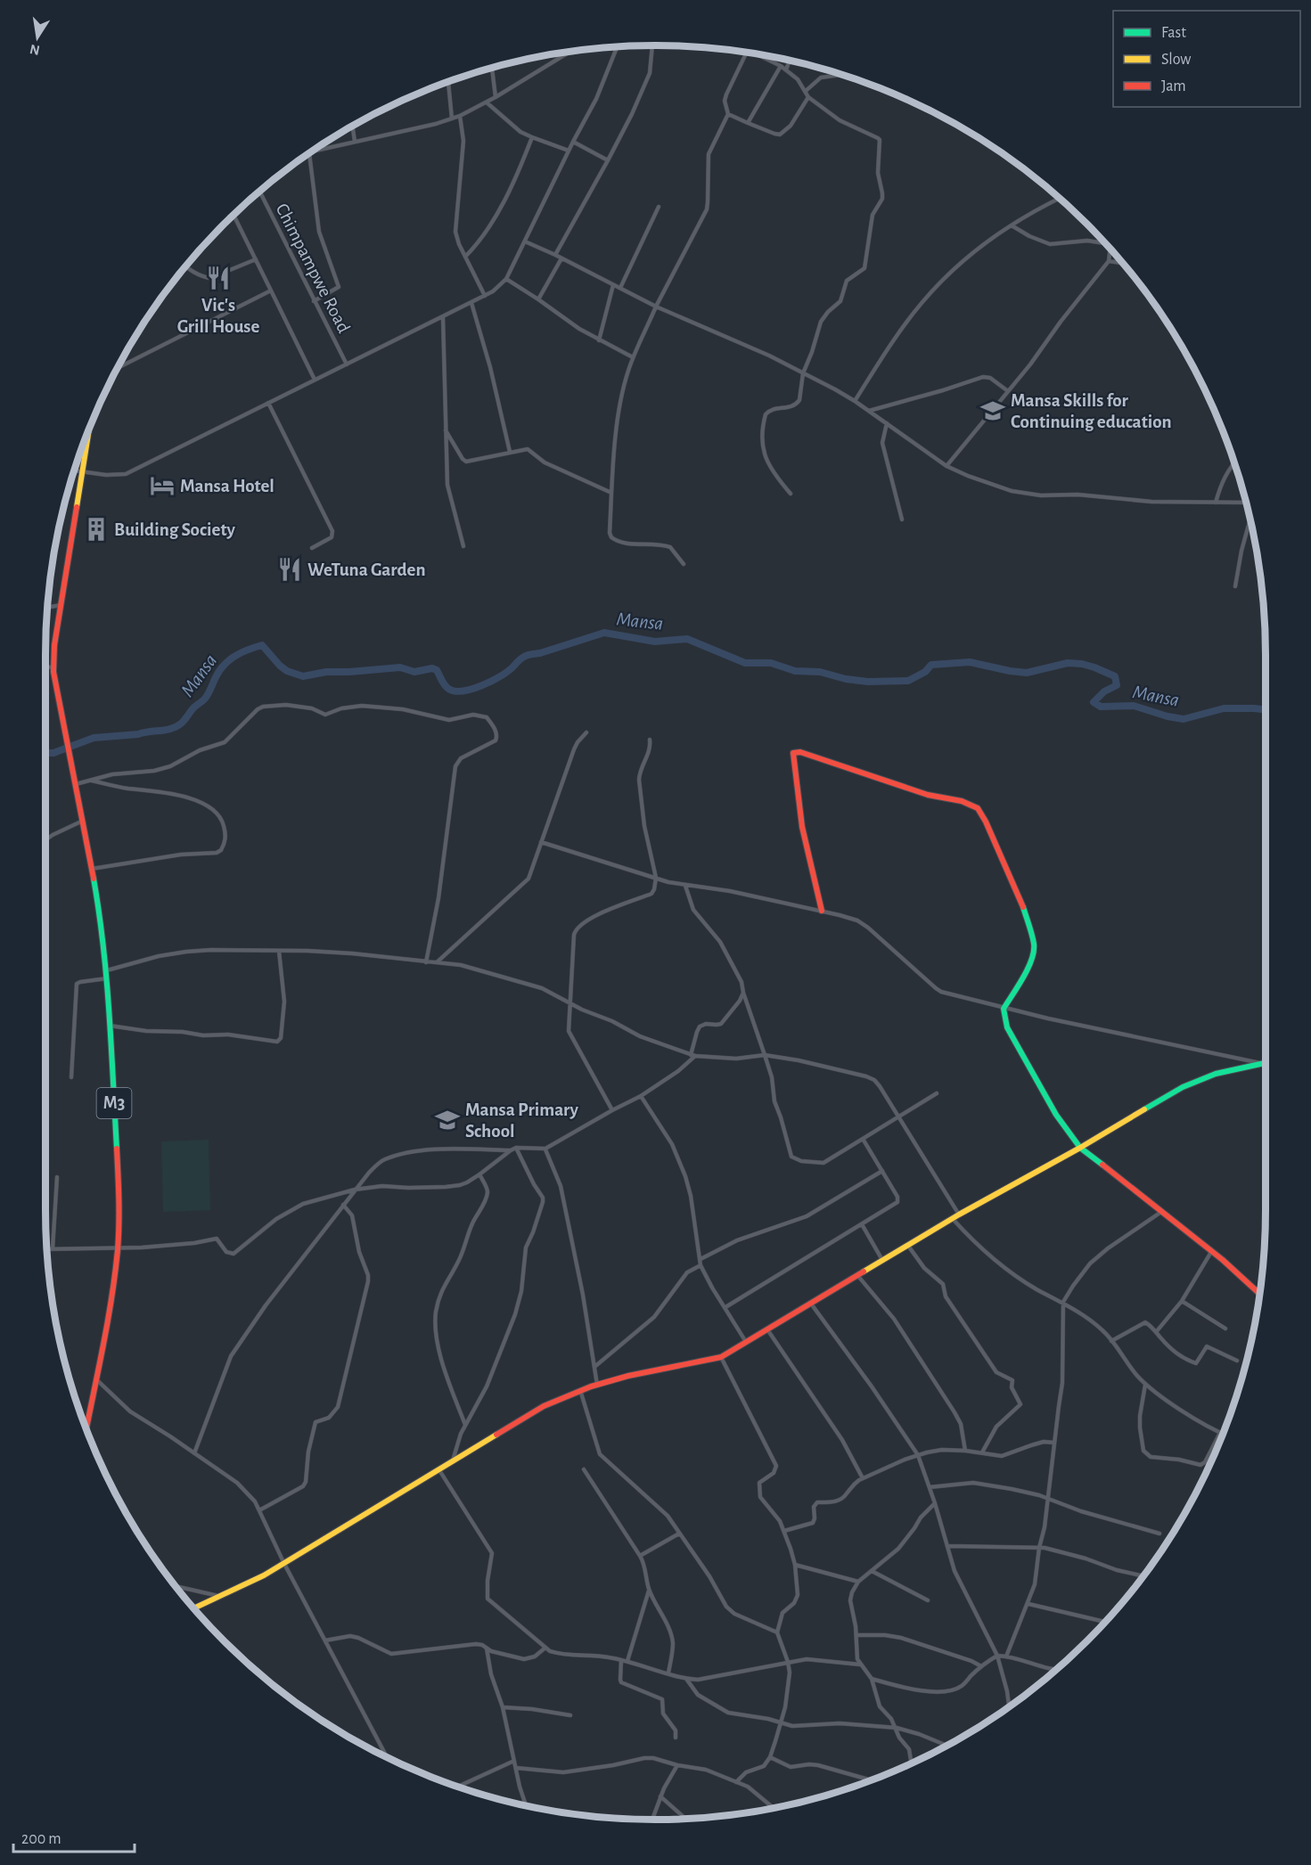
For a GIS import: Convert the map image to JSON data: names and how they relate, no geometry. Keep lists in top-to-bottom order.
{
  "streets": {
    "street": ["Chimpampwe Road", "M3"]
  },
  "water": ["Mansa"],
  "places": {
    "restaurant": ["Vic's Grill House", "WeTuna Garden"],
    "school or university": ["Mansa Skills for Continuing education", "Mansa Primary School"],
    "hotel": ["Mansa Hotel"],
    "building": ["Building Society"]
  },
  "legend": ["Fast", "Slow", "Jam"],
  "scale_bar": "200 m",
  "north": "bottom"
}
